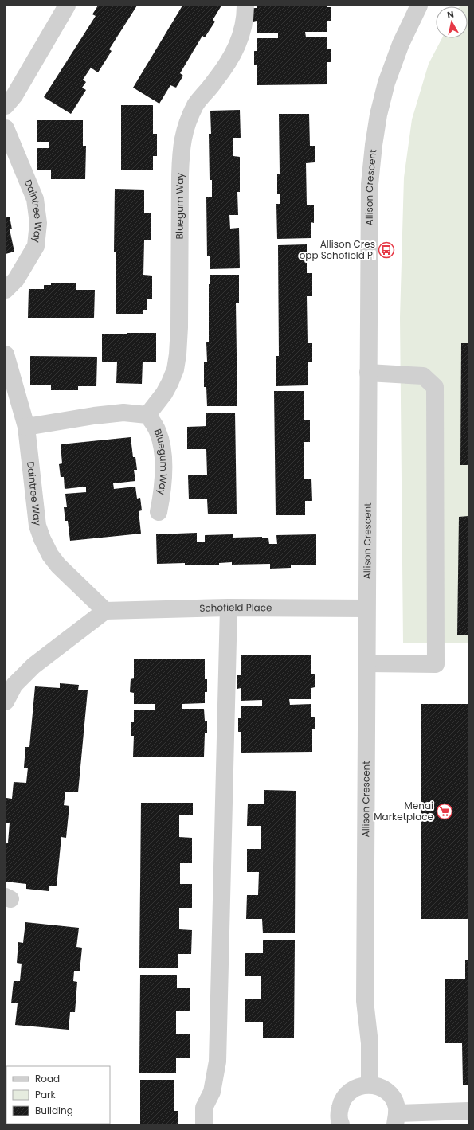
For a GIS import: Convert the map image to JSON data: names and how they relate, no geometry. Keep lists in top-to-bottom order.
{
  "streets": {
    "street": [
      "Allison Crescent",
      "Bluegum Way",
      "Daintree Way",
      "Schofield Place"
    ]
  },
  "crossings": [
    ["Allison Crescent", "Schofield Place"],
    ["Daintree Way", "Schofield Place"]
  ],
  "places": {
    "bus stop": ["Allison Cres opp Schofield Pl"],
    "supermarket": ["Menai Marketplace"]
  },
  "legend": ["Road", "Park", "Building"],
  "north": "top"
}
